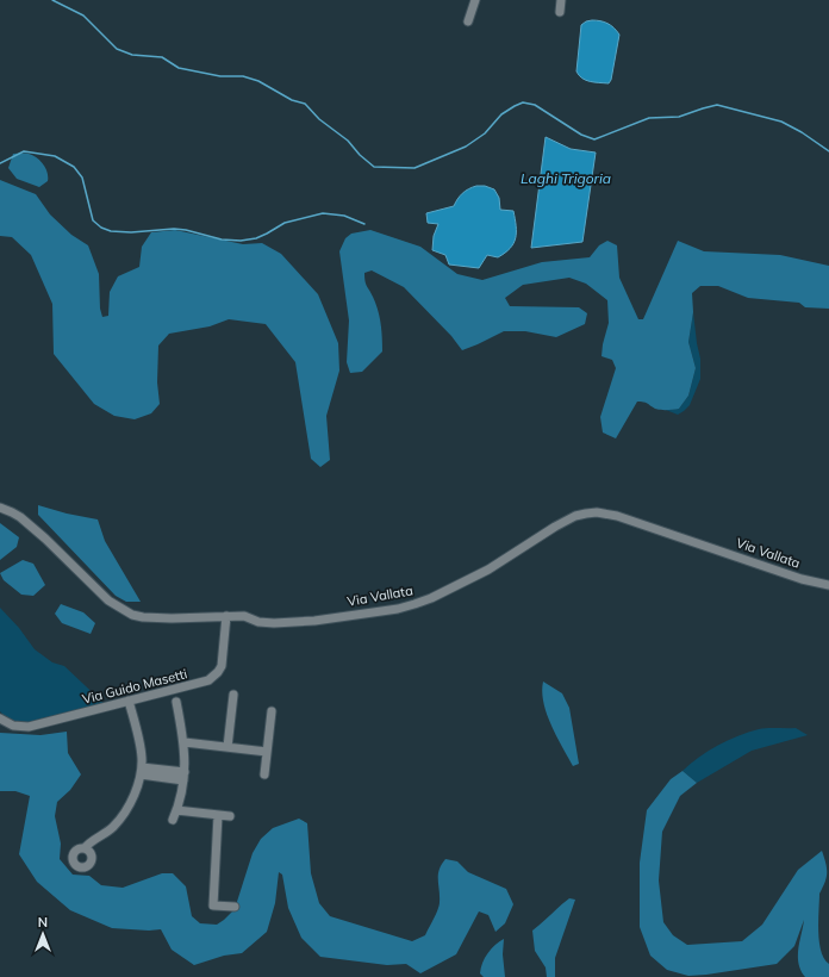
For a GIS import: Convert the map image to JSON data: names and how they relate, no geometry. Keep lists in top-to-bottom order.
{
  "streets": {
    "street": ["Via Vallata", "Via Guido Masetti"]
  },
  "crossings": [
    ["Via Vallata", "Via Guido Masetti"]
  ],
  "water": ["Laghi Trigoria"],
  "north": "top"
}
